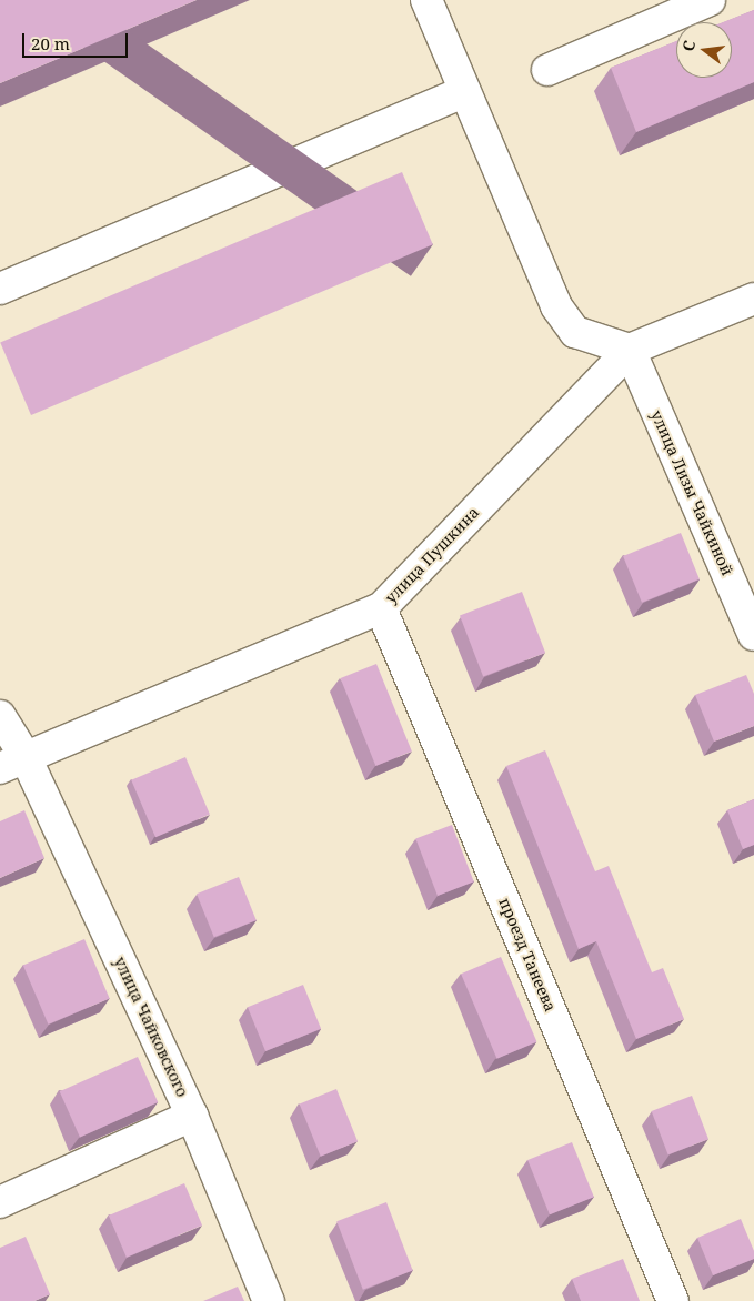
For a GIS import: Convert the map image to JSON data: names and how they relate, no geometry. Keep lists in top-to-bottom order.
{
  "streets": {
    "street": [
      "улица Лизы Чайкиной",
      "улица Пушкина",
      "проезд Танеева",
      "улица Чайковского"
    ]
  },
  "crossings": [
    ["улица Лизы Чайкиной", "улица Пушкина"],
    ["улица Пушкина", "проезд Танеева"],
    ["улица Пушкина", "улица Чайковского"]
  ],
  "scale_bar": "20 m",
  "north": "left"
}
